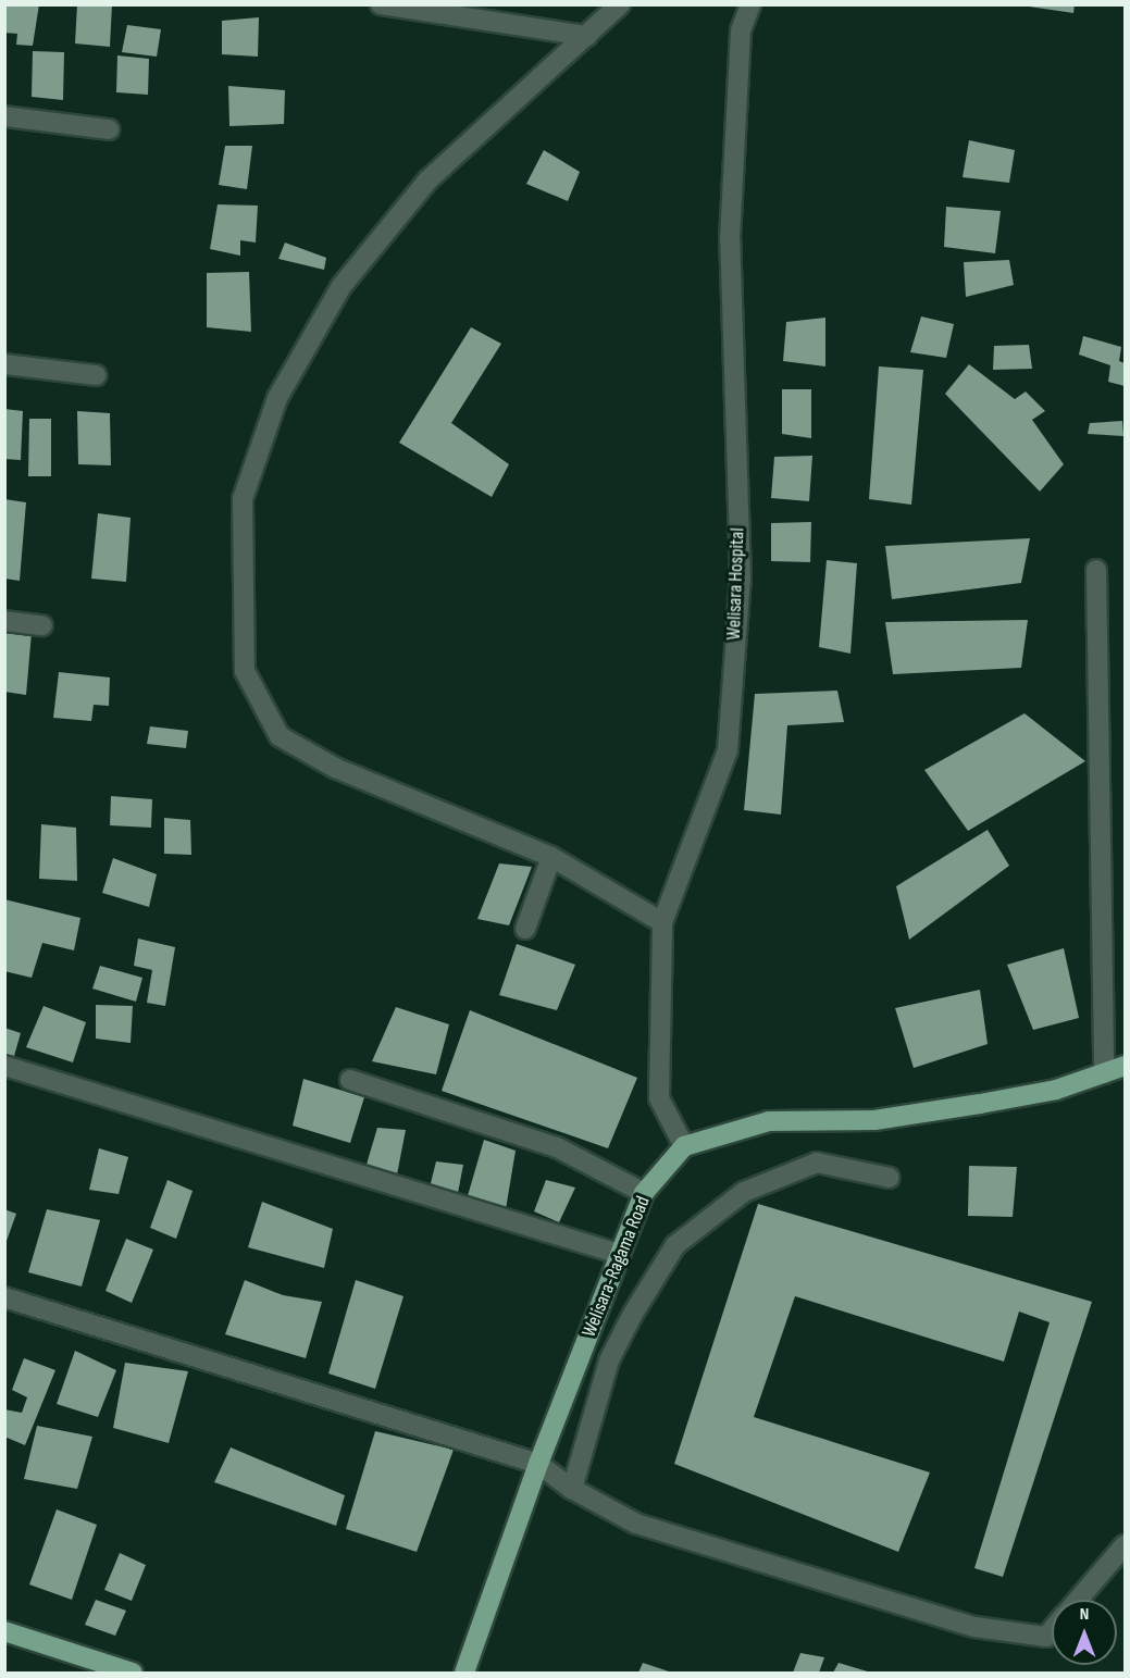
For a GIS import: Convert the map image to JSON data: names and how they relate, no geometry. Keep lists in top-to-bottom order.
{
  "streets": {
    "main road": ["Welisara-Ragama Road"],
    "street": ["Welisara Hospital"]
  },
  "crossings": [
    ["Welisara Hospital", "Welisara-Ragama Road"]
  ],
  "north": "top"
}
